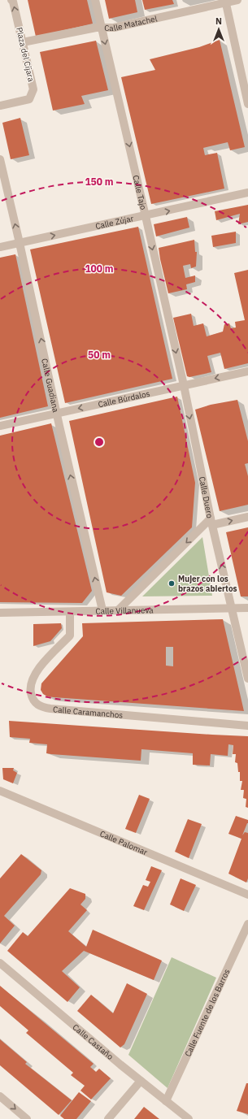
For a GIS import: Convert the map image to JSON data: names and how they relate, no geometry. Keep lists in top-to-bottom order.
{
  "streets": {
    "street": [
      "Calle Matachel",
      "Plaza del Cíjara",
      "Calle Tajo",
      "Calle Zújar",
      "Calle Guadiana",
      "Calle Búrdalos",
      "Calle Duero",
      "Calle Villanueva",
      "Calle Caramanchos",
      "Calle Palomar",
      "Calle Fuente de los Barros",
      "Calle Castaño"
    ]
  },
  "crossings": [
    ["Calle Matachel", "Plaza del Cíjara"],
    ["Calle Matachel", "Calle Tajo"],
    ["Calle Tajo", "Calle Zújar"],
    ["Calle Tajo", "Calle Búrdalos"],
    ["Calle Tajo", "Calle Duero"],
    ["Calle Zújar", "Calle Guadiana"],
    ["Calle Guadiana", "Calle Búrdalos"],
    ["Calle Guadiana", "Calle Villanueva"],
    ["Calle Búrdalos", "Calle Duero"],
    ["Calle Duero", "Calle Villanueva"],
    ["Calle Villanueva", "Calle Caramanchos"],
    ["Calle Fuente de los Barros", "Calle Castaño"]
  ],
  "one_way": [
    "Calle Tajo",
    "Calle Zújar",
    "Calle Guadiana",
    "Calle Búrdalos",
    "Calle Duero"
  ],
  "places": ["Mujer con los brazos abiertos"],
  "north": "top",
  "rings": ["150 m", "100 m", "50 m"]
}
